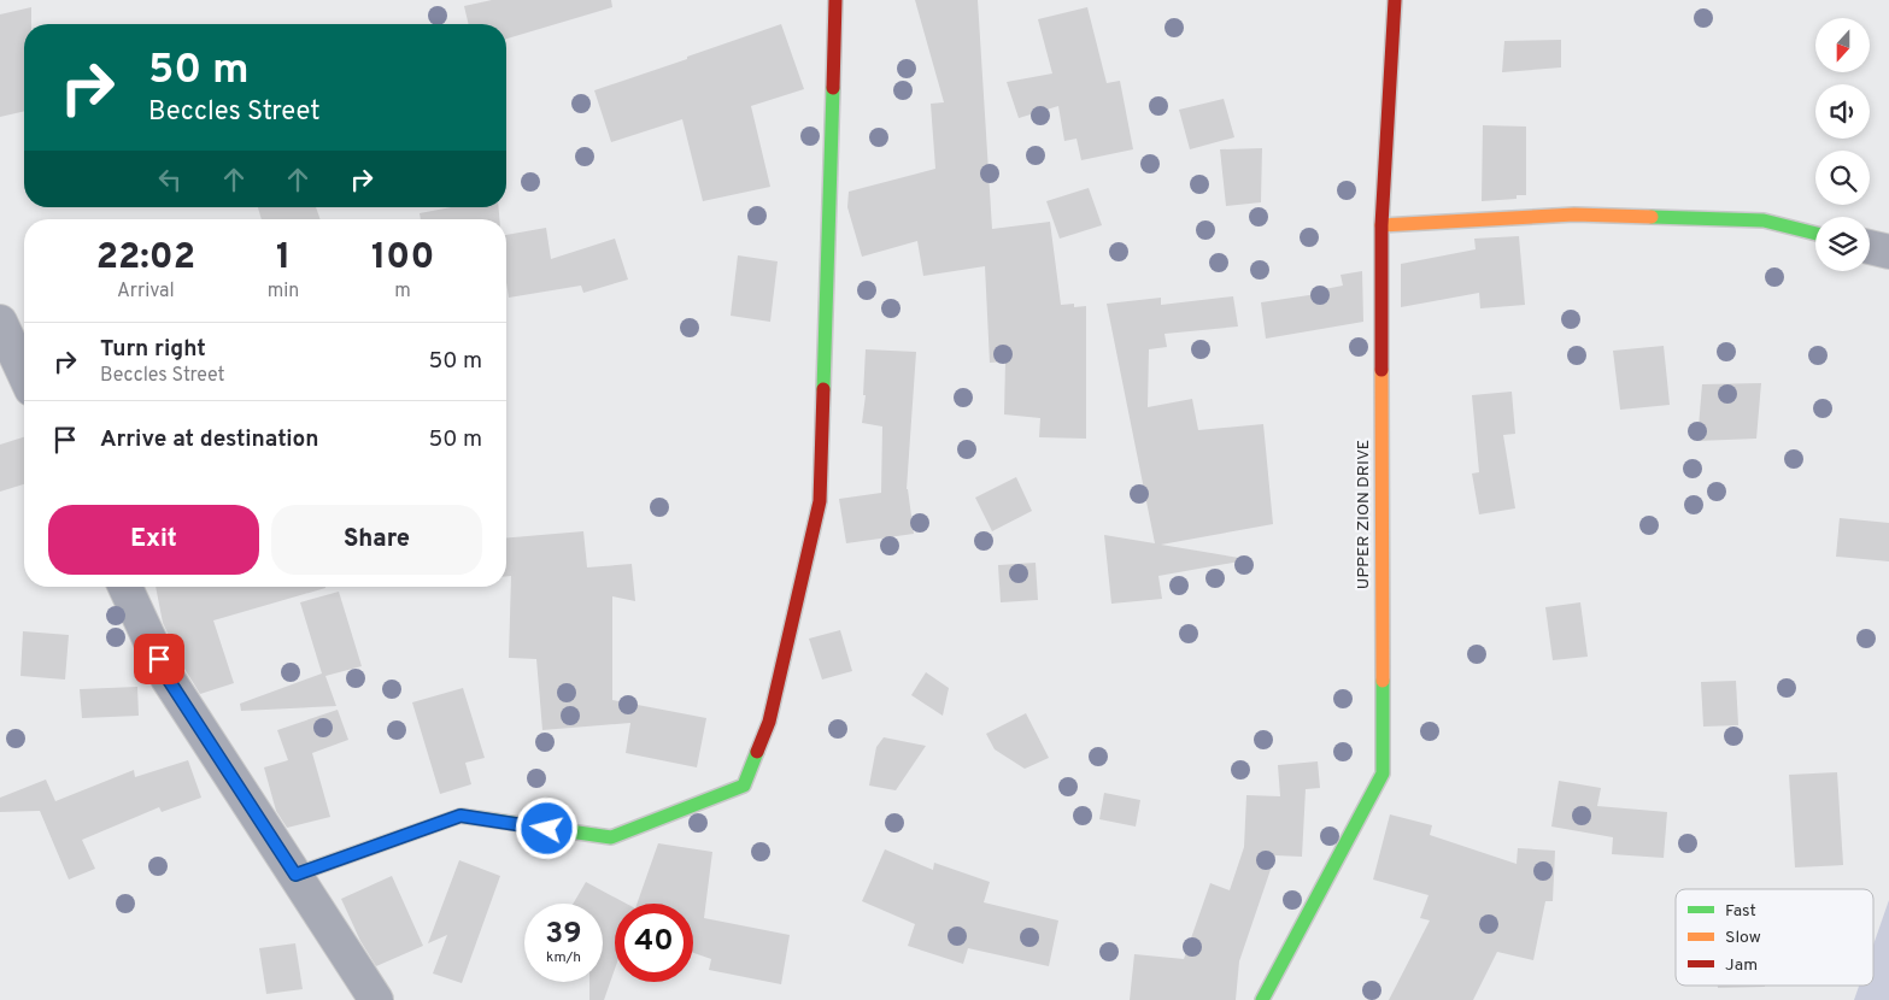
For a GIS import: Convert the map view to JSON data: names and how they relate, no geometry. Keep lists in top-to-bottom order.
{
  "streets": {
    "street": ["UPPER ZION DRIVE"]
  },
  "legend": ["Fast", "Slow", "Jam"],
  "north": "bottom",
  "page": {
    "turn": ["50 m", "Beccles Street"],
    "eta": [
      "22:02",
      "Arrival",
      "1",
      "min",
      "100",
      "m"
    ],
    "list": [
      {
        "name": "Turn right",
        "note": "Beccles Street",
        "value": "50 m"
      },
      {
        "name": "Arrive at destination",
        "value": "50 m"
      }
    ],
    "buttons": ["Exit", "Share"],
    "speed": "39 km/h",
    "limit": "40"
  }
}
